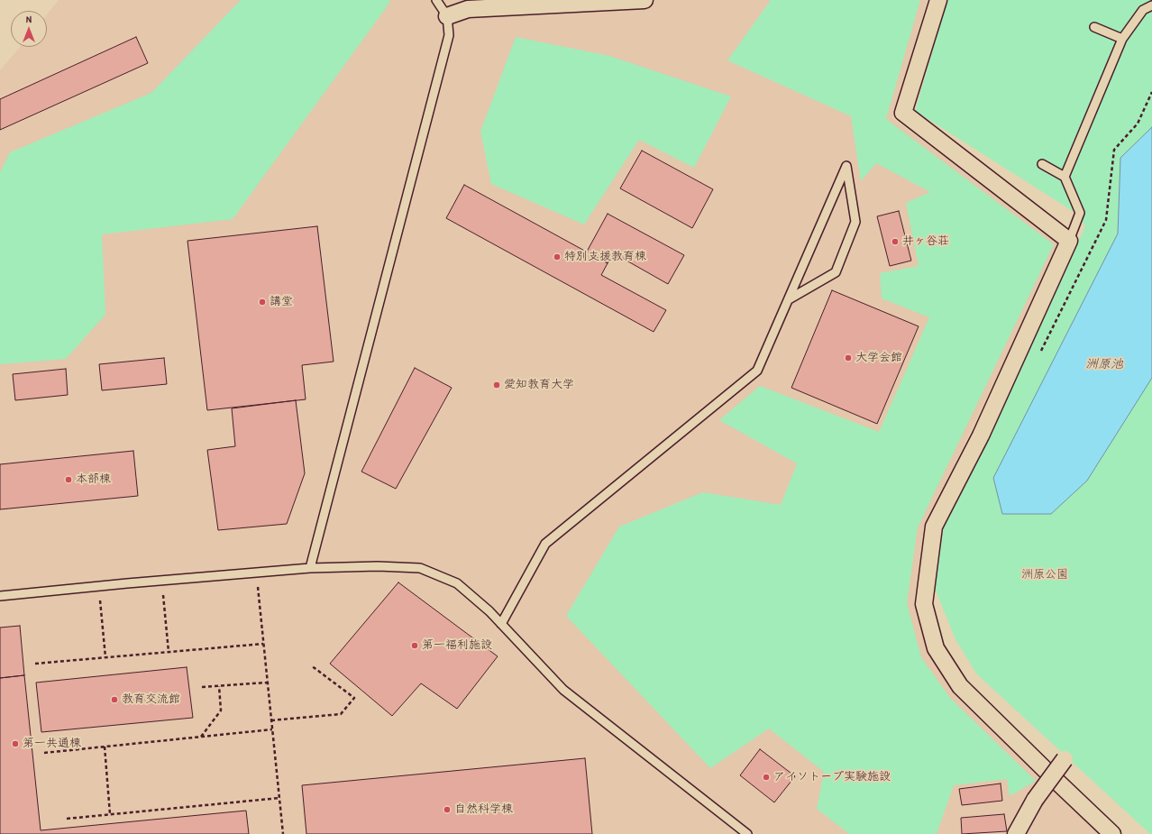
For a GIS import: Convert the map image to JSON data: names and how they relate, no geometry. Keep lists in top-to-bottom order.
{
  "water": ["洲原池"],
  "parks": ["洲原公園"],
  "places": [
    "井ヶ谷荘",
    "特別支援教育棟",
    "講堂",
    "大学会館",
    "愛知教育大学",
    "本部棟",
    "第一福利施設",
    "教育交流館",
    "第一共通棟",
    "アイソトープ実験施設",
    "自然科学棟"
  ],
  "north": "top"
}
